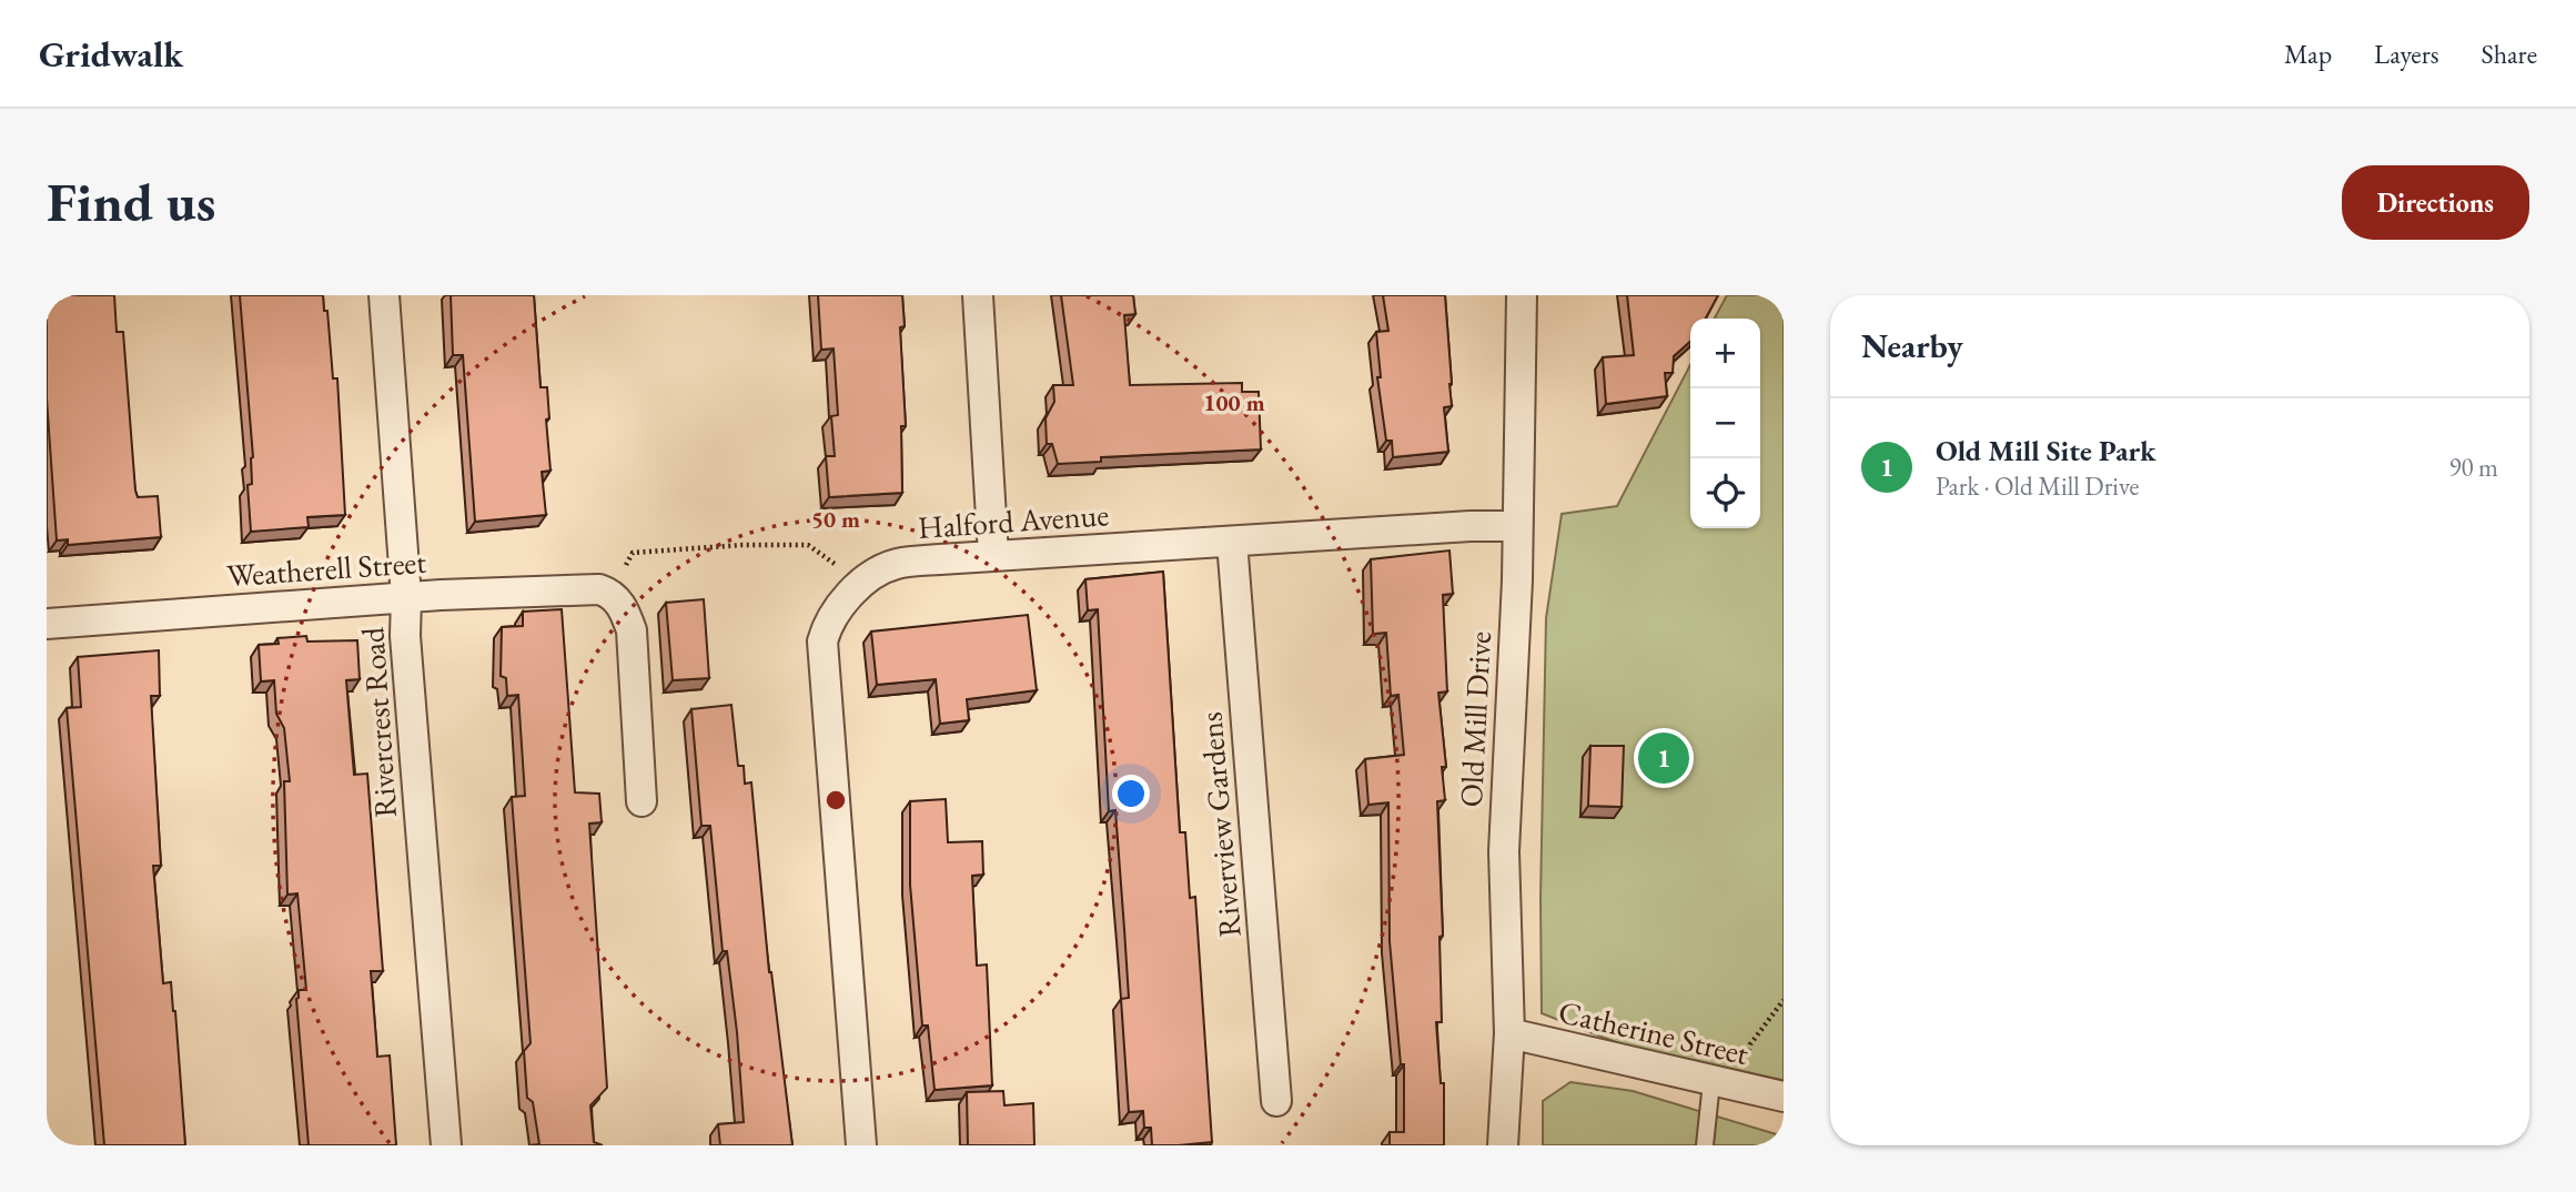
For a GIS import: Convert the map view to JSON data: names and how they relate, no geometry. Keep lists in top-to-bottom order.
{
  "streets": {
    "street": [
      "Halford Avenue",
      "Weatherell Street",
      "Old Mill Drive",
      "Rivercrest Road",
      "Riverview Gardens",
      "Catherine Street"
    ]
  },
  "crossings": [
    ["Halford Avenue", "Old Mill Drive"],
    ["Halford Avenue", "Riverview Gardens"],
    ["Weatherell Street", "Rivercrest Road"],
    ["Old Mill Drive", "Catherine Street"]
  ],
  "page": {
    "header": "Gridwalk",
    "nav": ["Map", "Layers", "Share"],
    "buttons": "Directions",
    "title": "Find us",
    "heading": "Nearby",
    "map_buttons": ["+", "−"],
    "list": [
      {
        "mark": "1",
        "name": "Old Mill Site Park",
        "note": "Park · Old Mill Drive",
        "value": "90 m"
      }
    ],
    "pins": "1"
  },
  "rings": ["100 m", "50 m"]
}
